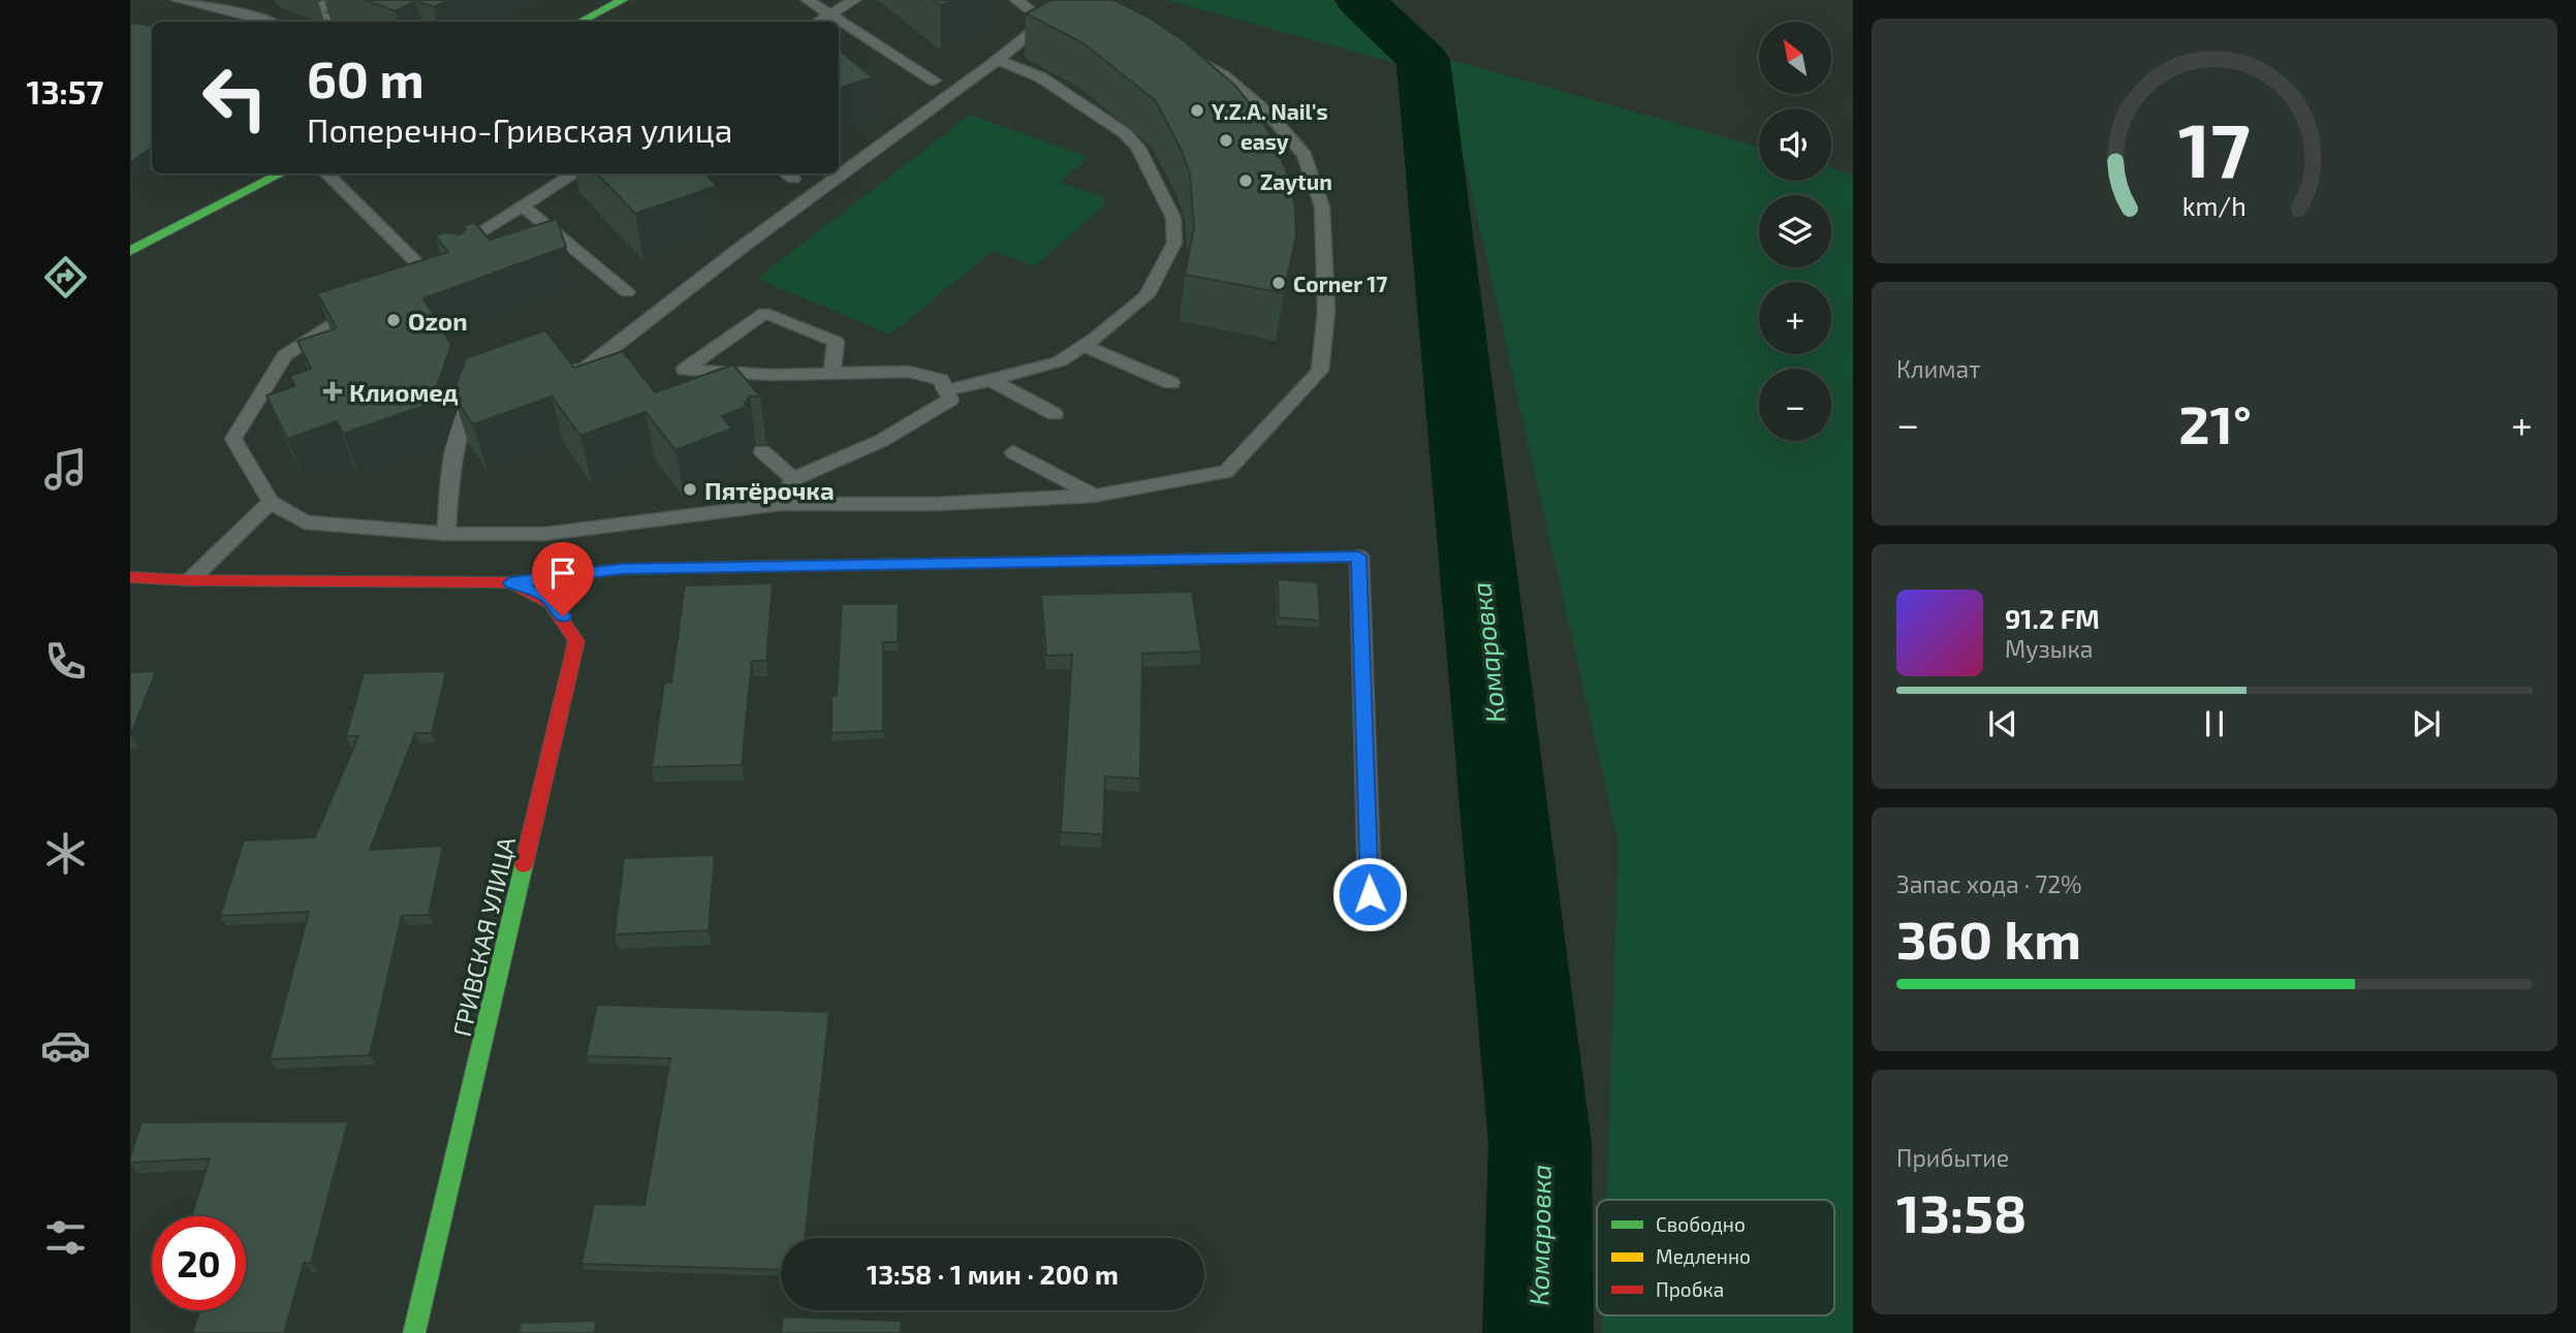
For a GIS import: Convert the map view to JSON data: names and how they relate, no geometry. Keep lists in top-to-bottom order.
{
  "streets": {
    "street": ["ГРИВСКАЯ УЛИЦА"]
  },
  "water": ["Комаровка"],
  "places": {
    "other": [
      "Y.Z.A. Nail's",
      "easy",
      "Zaytun",
      "Corner 17",
      "Ozon",
      "Пятёрочка"
    ],
    "health": ["Клиомед"]
  },
  "legend": ["Свободно", "Медленно", "Пробка"],
  "north": "top left",
  "page": {
    "tabs": "13:57",
    "map_buttons": ["+", "−"],
    "turn": ["60 m", "Поперечно-Гривская улица"],
    "tile": [
      "Климат",
      ["Запас хода · 72%", "360 km"],
      ["Прибытие", "13:58"]
    ],
    "heat": ["−", "21°", "+"],
    "song": ["91.2 FM", "Музыка"],
    "limit": "20",
    "trip": "13:58 · 1 мин · 200 m",
    "gauge": ["17", "km/h"]
  }
}
